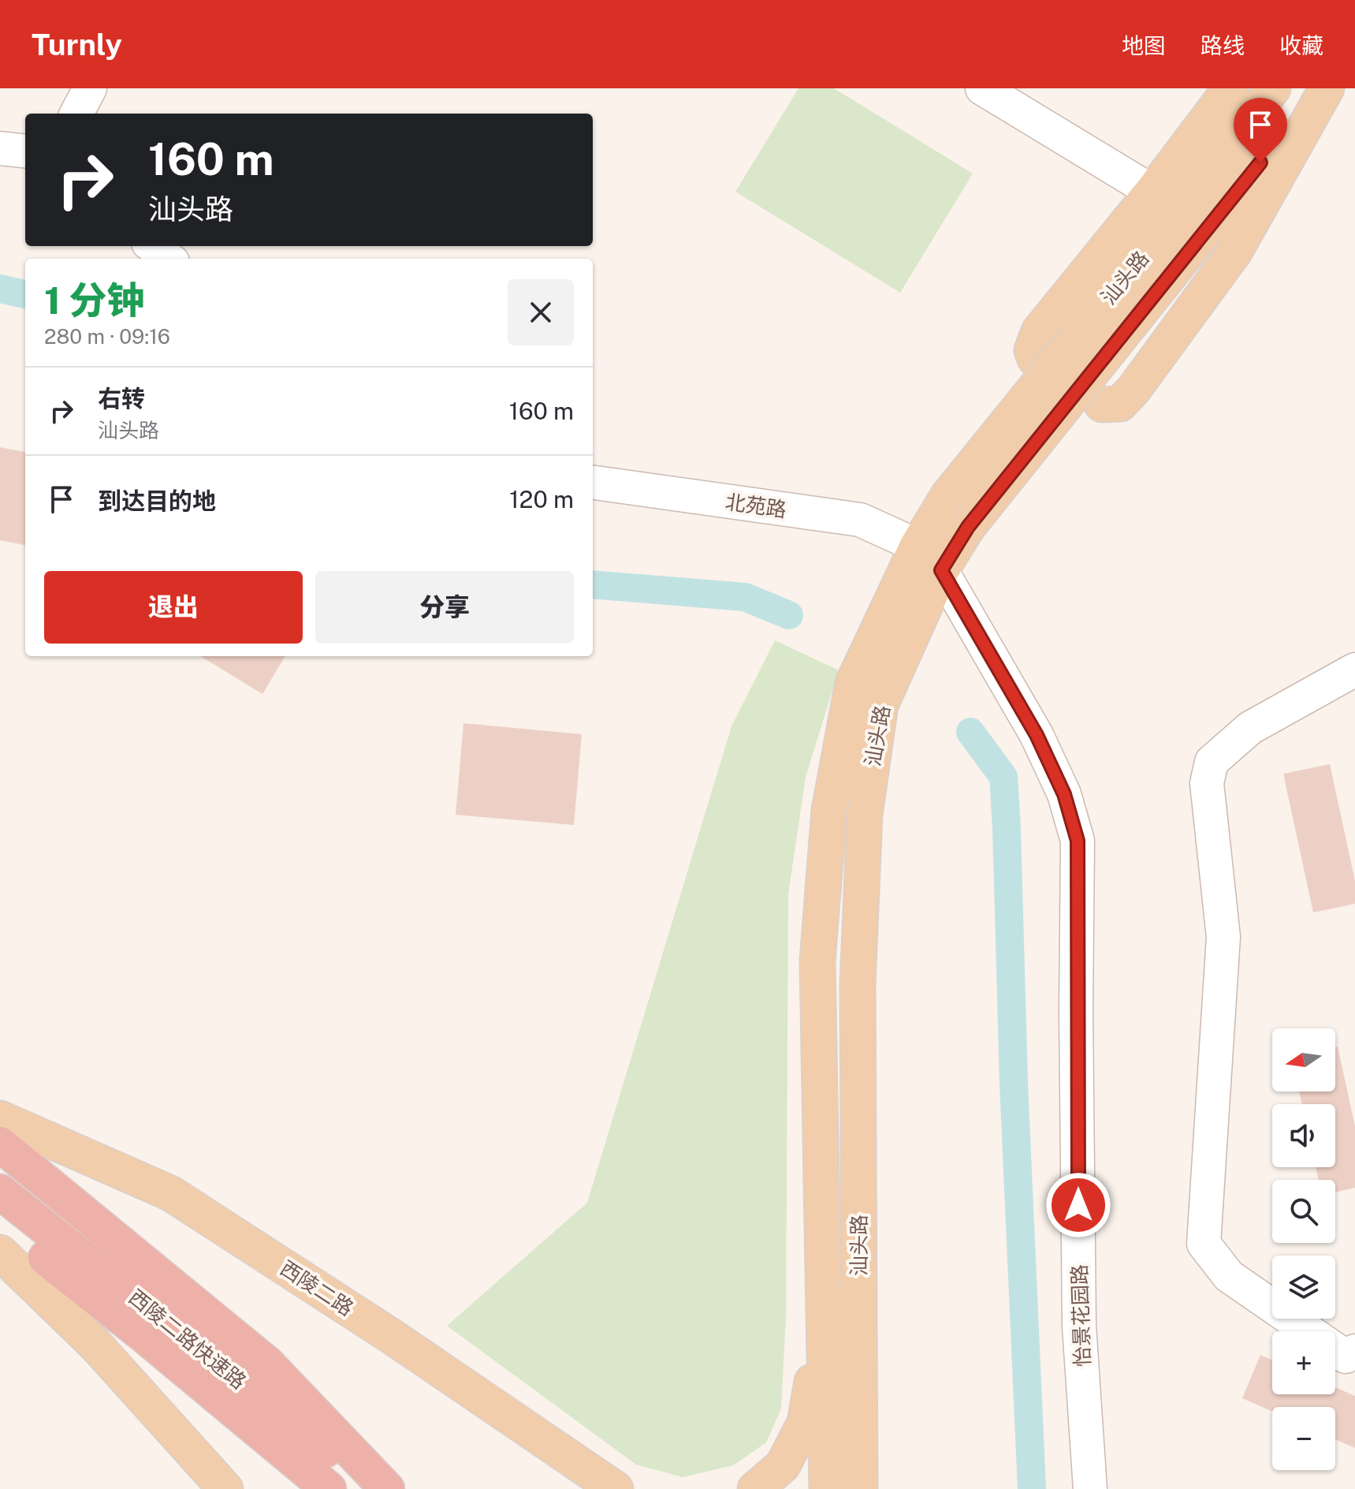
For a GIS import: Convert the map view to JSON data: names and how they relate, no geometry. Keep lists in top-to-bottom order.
{
  "streets": {
    "highway": ["西陵二路快速路"],
    "main road": ["汕头路", "西陵二路"],
    "street": ["北苑路", "怡景花园路"]
  },
  "crossings": [
    ["汕头路", "北苑路"],
    ["汕头路", "怡景花园路"]
  ],
  "north": "left",
  "page": {
    "header": "Turnly",
    "nav": ["地图", "路线", "收藏"],
    "turn": ["160 m", "汕头路"],
    "heading": ["1 分钟", "280 m · 09:16"],
    "list": [
      {
        "name": "右转",
        "note": "汕头路",
        "value": "160 m"
      },
      {
        "name": "到达目的地",
        "value": "120 m"
      }
    ],
    "buttons": ["退出", "分享"],
    "map_buttons": ["+", "−"]
  }
}
